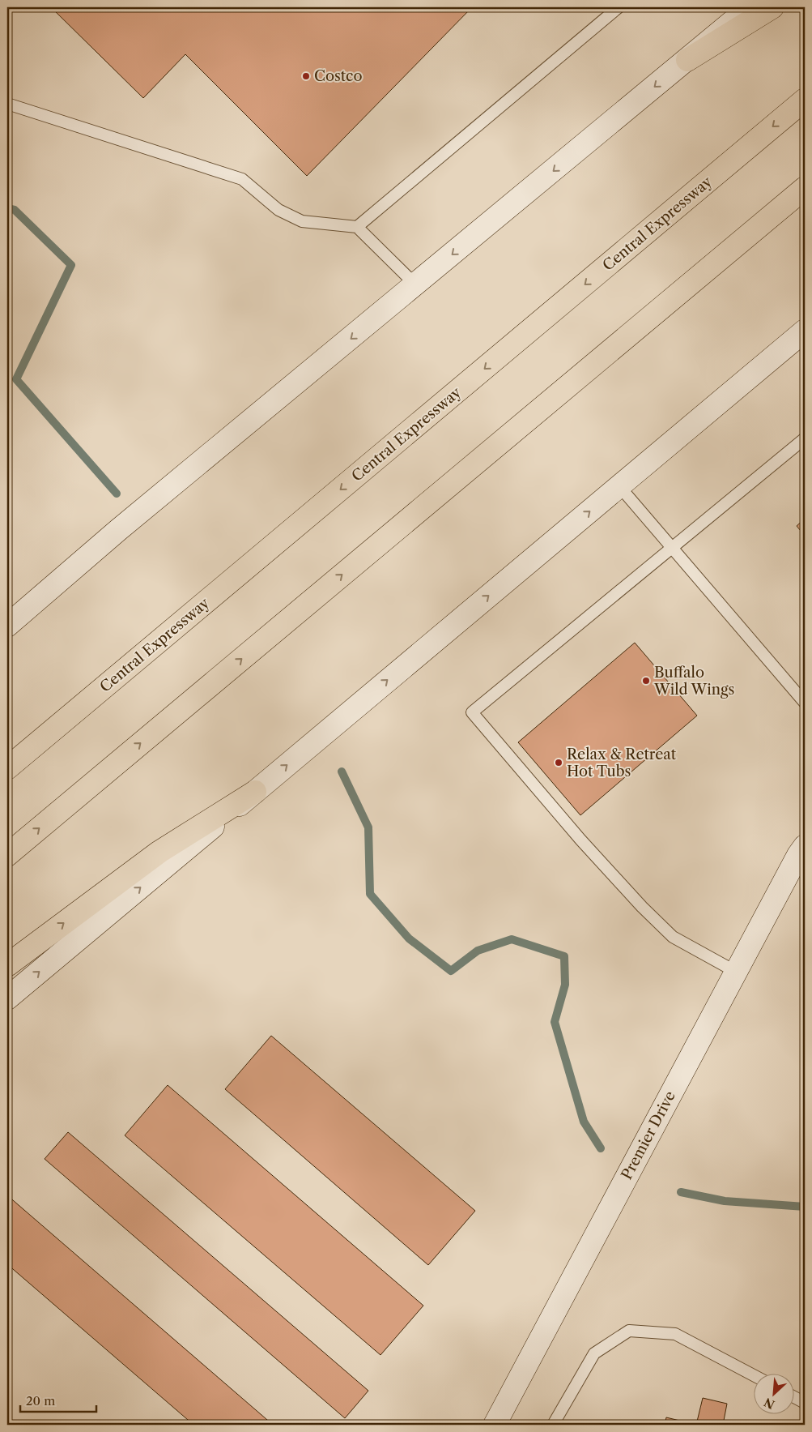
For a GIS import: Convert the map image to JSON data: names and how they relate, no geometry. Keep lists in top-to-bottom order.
{
  "streets": {
    "highway": ["Central Expressway"],
    "main road": ["Premier Drive"]
  },
  "places": ["Costco", "Buffalo Wild Wings", "Relax & Retreat Hot Tubs"],
  "scale_bar": "20 m",
  "north": "bottom left"
}
